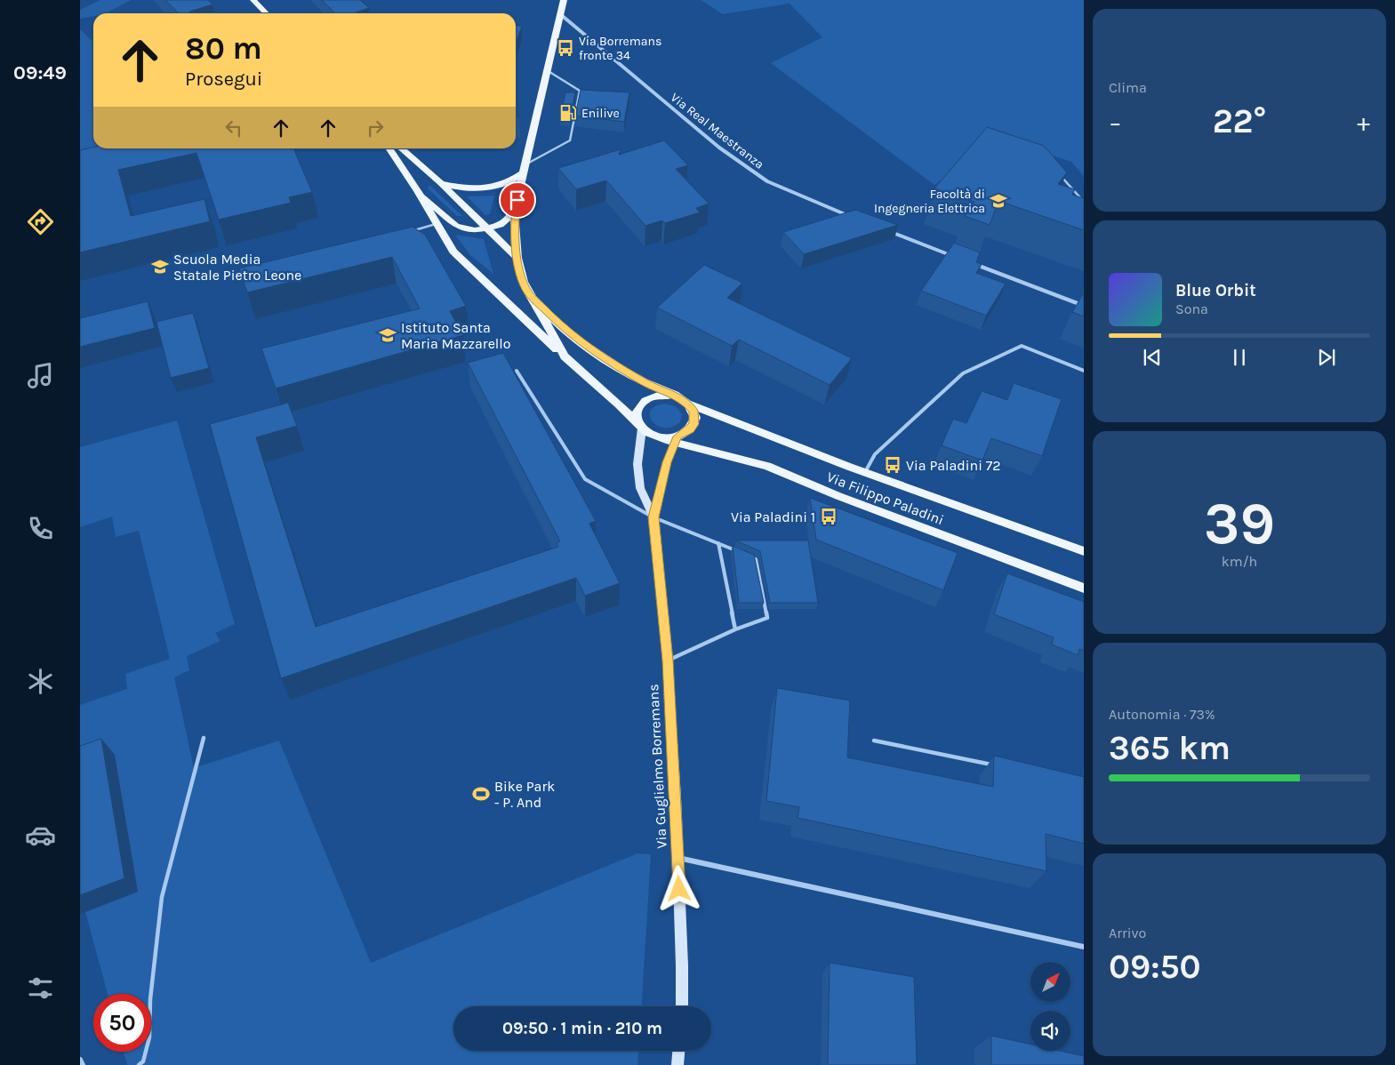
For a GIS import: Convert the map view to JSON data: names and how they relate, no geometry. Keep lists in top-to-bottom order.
{
  "streets": {
    "main road": ["Via Filippo Paladini", "Via Guglielmo Borremans"],
    "street": ["Via Real Maestranza"]
  },
  "places": {
    "bus stop": ["Via Borremans fronte 34", "Via Paladini 72", "Via Paladini 1"],
    "fuel station": ["Enilive"],
    "school or university": ["Facoltà di Ingegneria Elettrica", "Scuola Media Statale Pietro Leone", "Istituto Santa Maria Mazzarello"],
    "sports": ["Bike Park - P. And"]
  },
  "north": "top right",
  "page": {
    "tabs": "09:49",
    "tile": [
      "Clima",
      ["39", "km/h"],
      ["Autonomia · 73%", "365 km"],
      ["Arrivo", "09:50"]
    ],
    "turn": ["80 m", "Prosegui"],
    "heat": ["−", "22°", "+"],
    "song": ["Blue Orbit", "Sona"],
    "limit": "50",
    "trip": "09:50 · 1 min · 210 m"
  }
}
